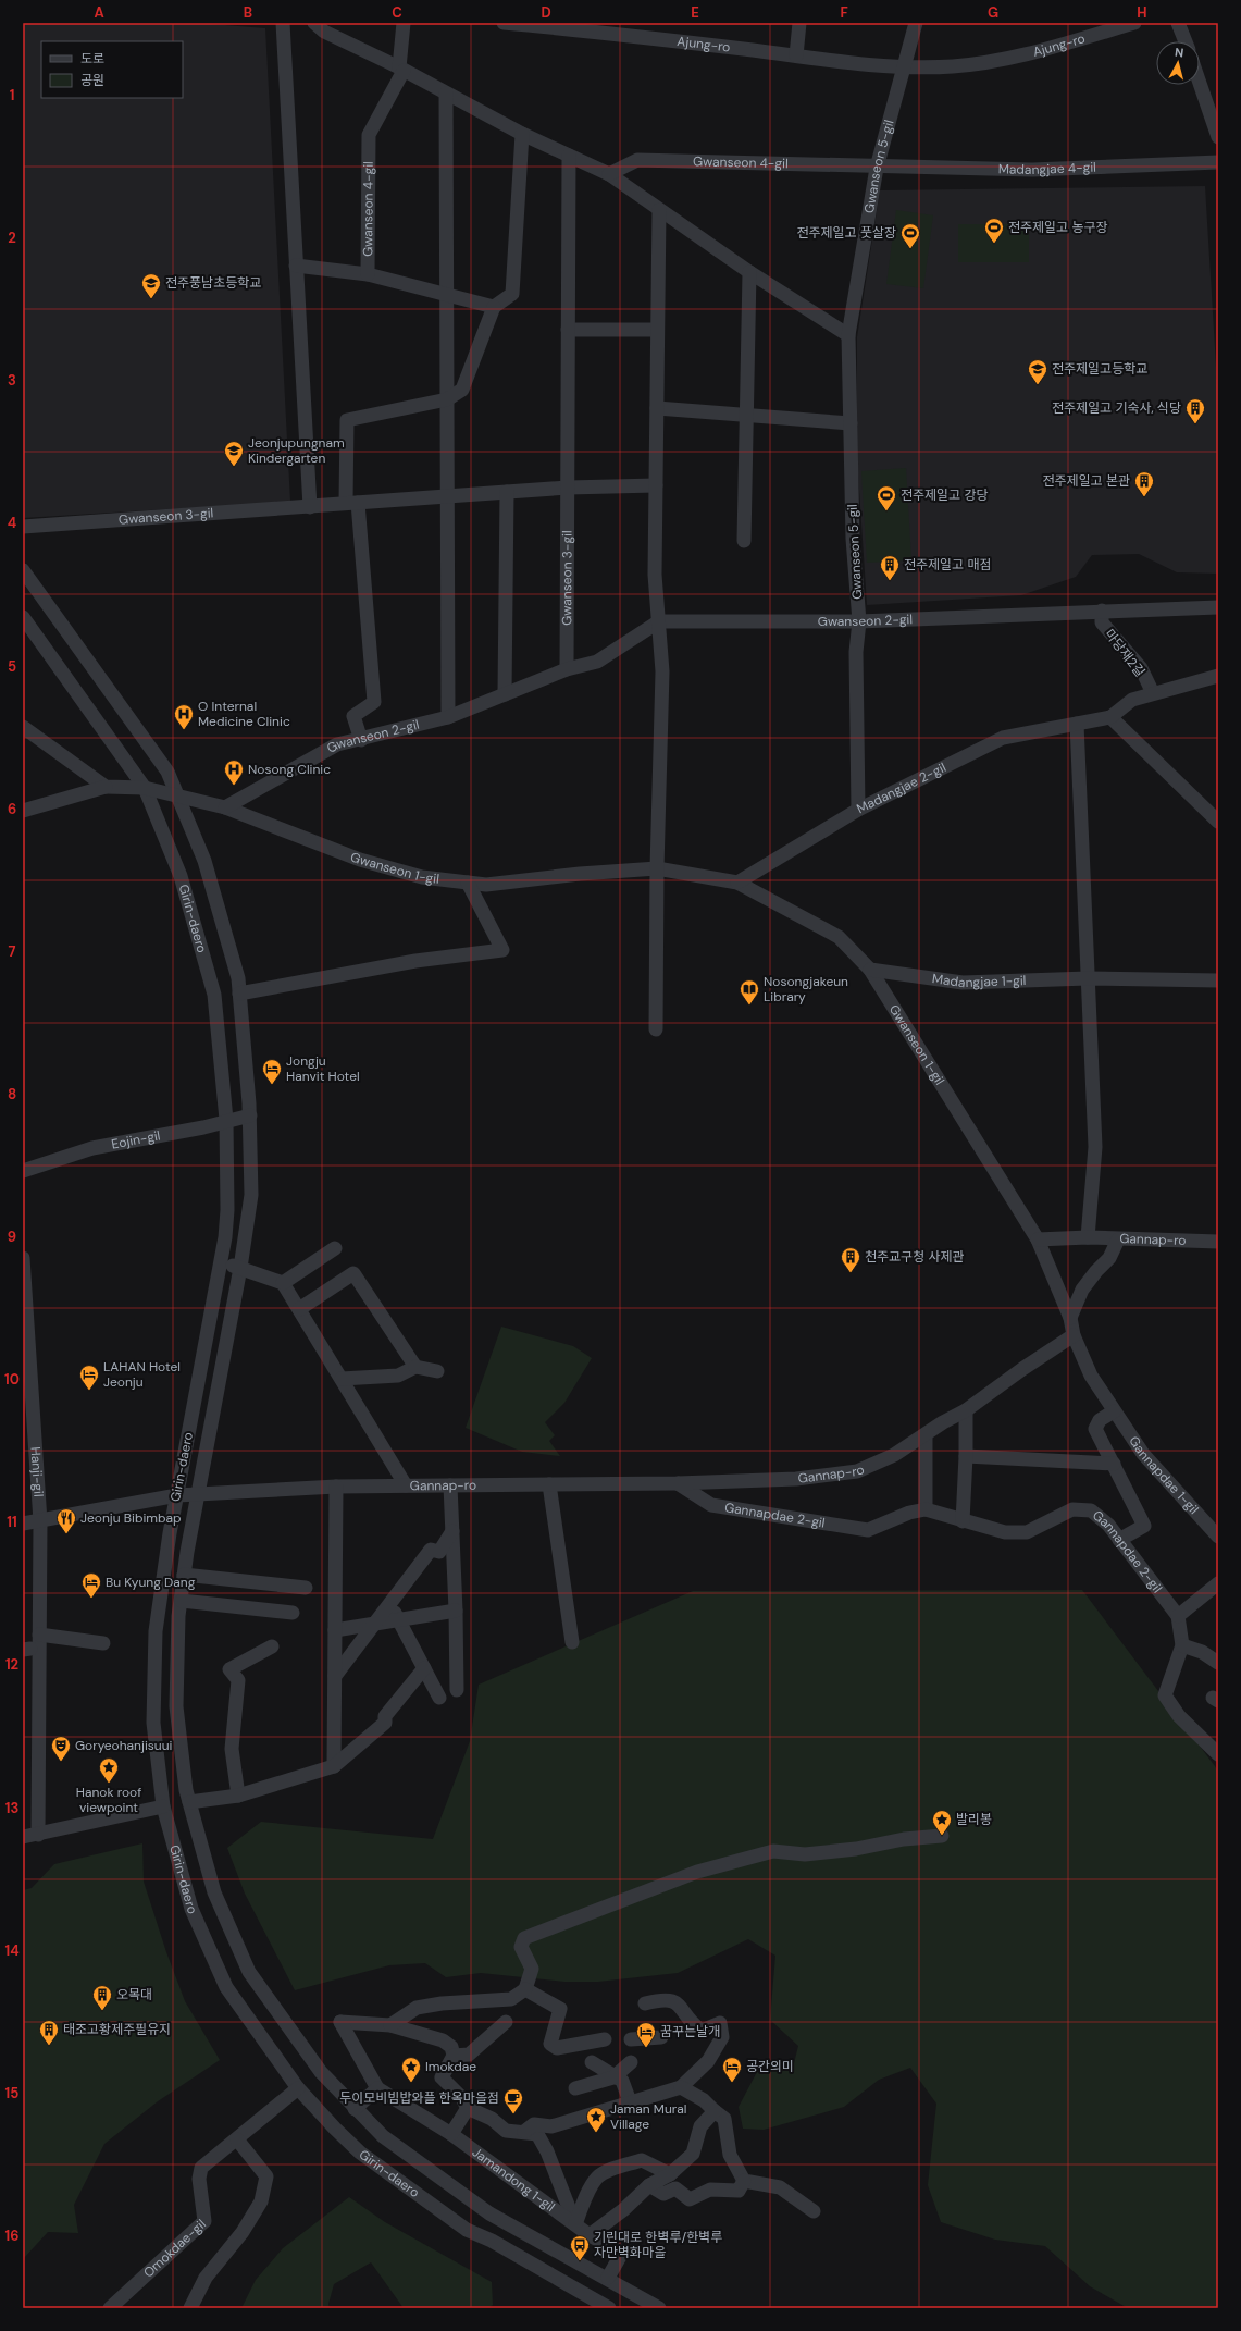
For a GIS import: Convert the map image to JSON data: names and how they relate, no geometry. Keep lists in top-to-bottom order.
{
  "streets": {
    "street": [
      "Ajung-ro",
      "Gwanseon 4-gil",
      "Gwanseon 5-gil",
      "Madangjae 4-gil",
      "Gwanseon 3-gil",
      "Gwanseon 2-gil",
      "마당재2길",
      "Madangjae 2-gil",
      "Gwanseon 1-gil",
      "Girin-daero",
      "Madangjae 1-gil",
      "Eojin-gil",
      "Gannap-ro",
      "Hanji-gil",
      "Gannapdae 1-gil",
      "Gannapdae 2-gil",
      "Jamandong 1-gil",
      "Omokdae-gil"
    ]
  },
  "crossings": [
    ["Ajung-ro", "Gwanseon 5-gil"],
    ["Gwanseon 4-gil", "Gwanseon 5-gil"],
    ["Gwanseon 4-gil", "Madangjae 4-gil"],
    ["Gwanseon 5-gil", "Madangjae 4-gil"],
    ["Gwanseon 5-gil", "Gwanseon 2-gil"],
    ["Gwanseon 5-gil", "Madangjae 2-gil"],
    ["Gwanseon 3-gil", "Gwanseon 2-gil"],
    ["Gwanseon 2-gil", "마당재2길"],
    ["Gwanseon 2-gil", "Gwanseon 1-gil"],
    ["마당재2길", "Madangjae 2-gil"],
    ["Madangjae 2-gil", "Gwanseon 1-gil"],
    ["Gwanseon 1-gil", "Girin-daero"],
    ["Gwanseon 1-gil", "Madangjae 1-gil"],
    ["Gwanseon 1-gil", "Gannap-ro"],
    ["Gwanseon 1-gil", "Gannapdae 1-gil"],
    ["Girin-daero", "Eojin-gil"],
    ["Girin-daero", "Gannap-ro"],
    ["Girin-daero", "Jamandong 1-gil"],
    ["Girin-daero", "Omokdae-gil"],
    ["Gannap-ro", "Hanji-gil"],
    ["Gannap-ro", "Gannapdae 1-gil"],
    ["Gannap-ro", "Gannapdae 2-gil"]
  ],
  "places": {
    "sports": ["전주제일고 농구장", "전주제일고 풋살장", "전주제일고 강당"],
    "school or university": ["전주풍남초등학교", "전주제일고등학교", "Jeonjupungnam Kindergarten"],
    "building": [
      "전주제일고 기숙사, 식당",
      "전주제일고 본관",
      "전주제일고 매점",
      "천주교구청 사제관",
      "오목대",
      "태조고황제주필유지"
    ],
    "hospital": ["O Internal Medicine Clinic", "Nosong Clinic"],
    "library": ["Nosongjakeun Library"],
    "hotel": [
      "Jongju Hanvit Hotel",
      "LAHAN Hotel Jeonju",
      "Bu Kyung Dang",
      "꿈꾸는날개",
      "공간의미"
    ],
    "restaurant": ["Jeonju Bibimbap"],
    "theatre": ["Goryeohanjisuui"],
    "place": [
      "Hanok roof viewpoint",
      "발리봉",
      "Imokdae",
      "Jaman Mural Village"
    ],
    "cafe": ["두이모비빔밥와플 한옥마을점"],
    "bus stop": ["기린대로 한벽루/한벽루 자만벽화마을"]
  },
  "legend": ["도로", "공원"],
  "north": "top",
  "grid": {
    "columns": [
      "A",
      "B",
      "C",
      "D",
      "E",
      "F",
      "G",
      "H"
    ],
    "rows": [
      "1",
      "2",
      "3",
      "4",
      "5",
      "6",
      "7",
      "8",
      "9",
      "10",
      "11",
      "12",
      "13",
      "14",
      "15",
      "16"
    ]
  }
}
